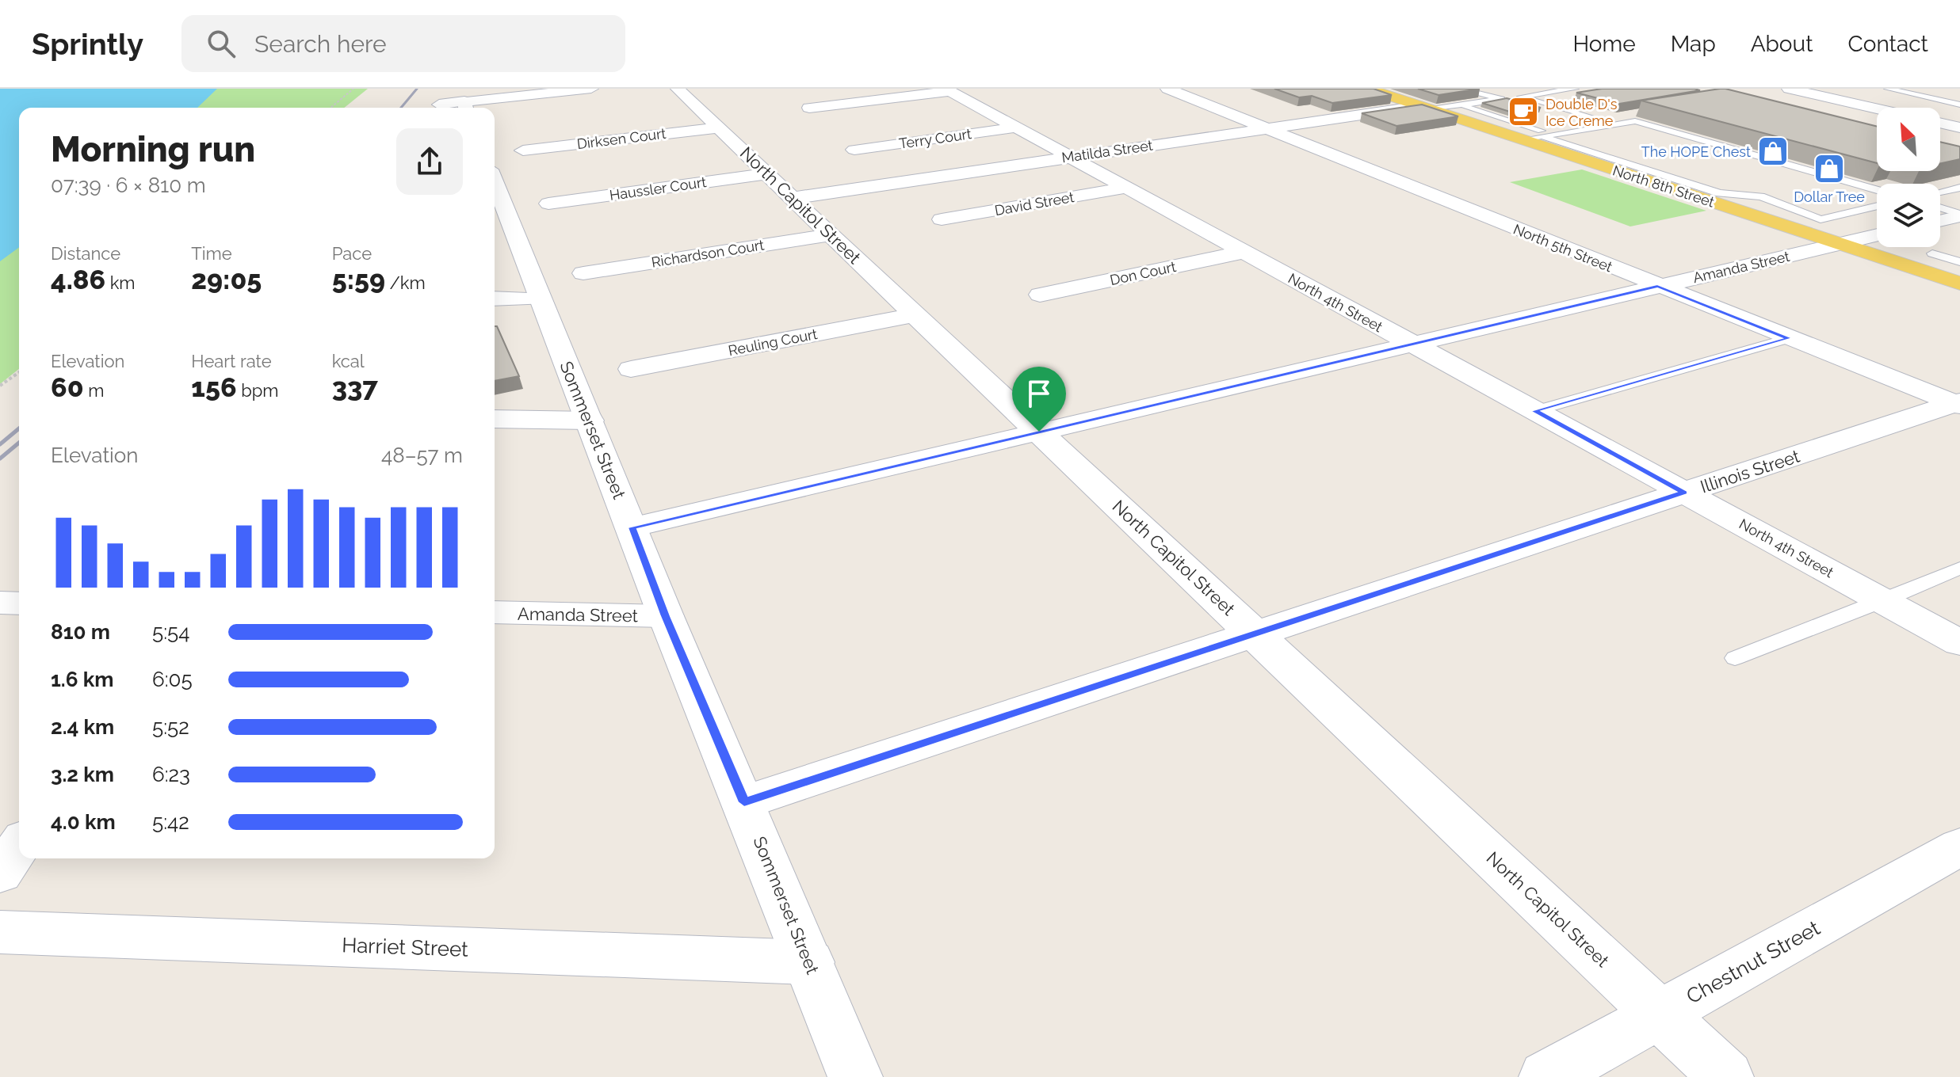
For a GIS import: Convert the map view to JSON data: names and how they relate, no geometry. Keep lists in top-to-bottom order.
{
  "streets": {
    "main road": ["North 8th Street"],
    "street": [
      "Dirksen Court",
      "Terry Court",
      "Matilda Street",
      "Haussler Court",
      "David Street",
      "North Capitol Street",
      "North 5th Street",
      "Richardson Court",
      "Amanda Street",
      "Don Court",
      "North 4th Street",
      "Reuling Court",
      "Sommerset Street",
      "Illinois Street",
      "Harriet Street",
      "Chestnut Street"
    ]
  },
  "crossings": [
    ["Dirksen Court", "North Capitol Street"],
    ["Terry Court", "North 4th Street"],
    ["Matilda Street", "North 8th Street"],
    ["Matilda Street", "North Capitol Street"],
    ["Matilda Street", "North 5th Street"],
    ["Matilda Street", "North 4th Street"],
    ["North 8th Street", "Amanda Street"],
    ["Haussler Court", "North Capitol Street"],
    ["David Street", "North 4th Street"],
    ["North Capitol Street", "Richardson Court"],
    ["North Capitol Street", "Amanda Street"],
    ["North Capitol Street", "Reuling Court"],
    ["North Capitol Street", "Illinois Street"],
    ["North Capitol Street", "Chestnut Street"],
    ["North 5th Street", "Amanda Street"],
    ["North 5th Street", "Illinois Street"],
    ["Amanda Street", "North 4th Street"],
    ["Amanda Street", "Sommerset Street"],
    ["Don Court", "North 4th Street"],
    ["North 4th Street", "Illinois Street"],
    ["Sommerset Street", "Illinois Street"],
    ["Sommerset Street", "Harriet Street"]
  ],
  "places": {
    "cafe": ["Double D's Ice Creme"],
    "shop": ["The HOPE Chest", "Dollar Tree"]
  },
  "north": "top left",
  "page": {
    "header": "Sprintly",
    "search": "Search here",
    "nav": [
      "Home",
      "Map",
      "About",
      "Contact"
    ],
    "heading": ["Morning run", "07:39 · 6 × 810 m"],
    "stats": [
      ["Distance", "4.86 km"],
      ["Time", "29:05"],
      ["Pace", "5:59 /km"],
      ["Elevation", "60 m"],
      ["Heart rate", "156 bpm"],
      ["kcal", "337"]
    ],
    "chart": ["Elevation", "48–57 m"],
    "list": [
      {
        "name": "810 m",
        "note": "5:54"
      },
      {
        "name": "1.6 km",
        "note": "6:05"
      },
      {
        "name": "2.4 km",
        "note": "5:52"
      },
      {
        "name": "3.2 km",
        "note": "6:23"
      },
      {
        "name": "4.0 km",
        "note": "5:42"
      }
    ]
  }
}
